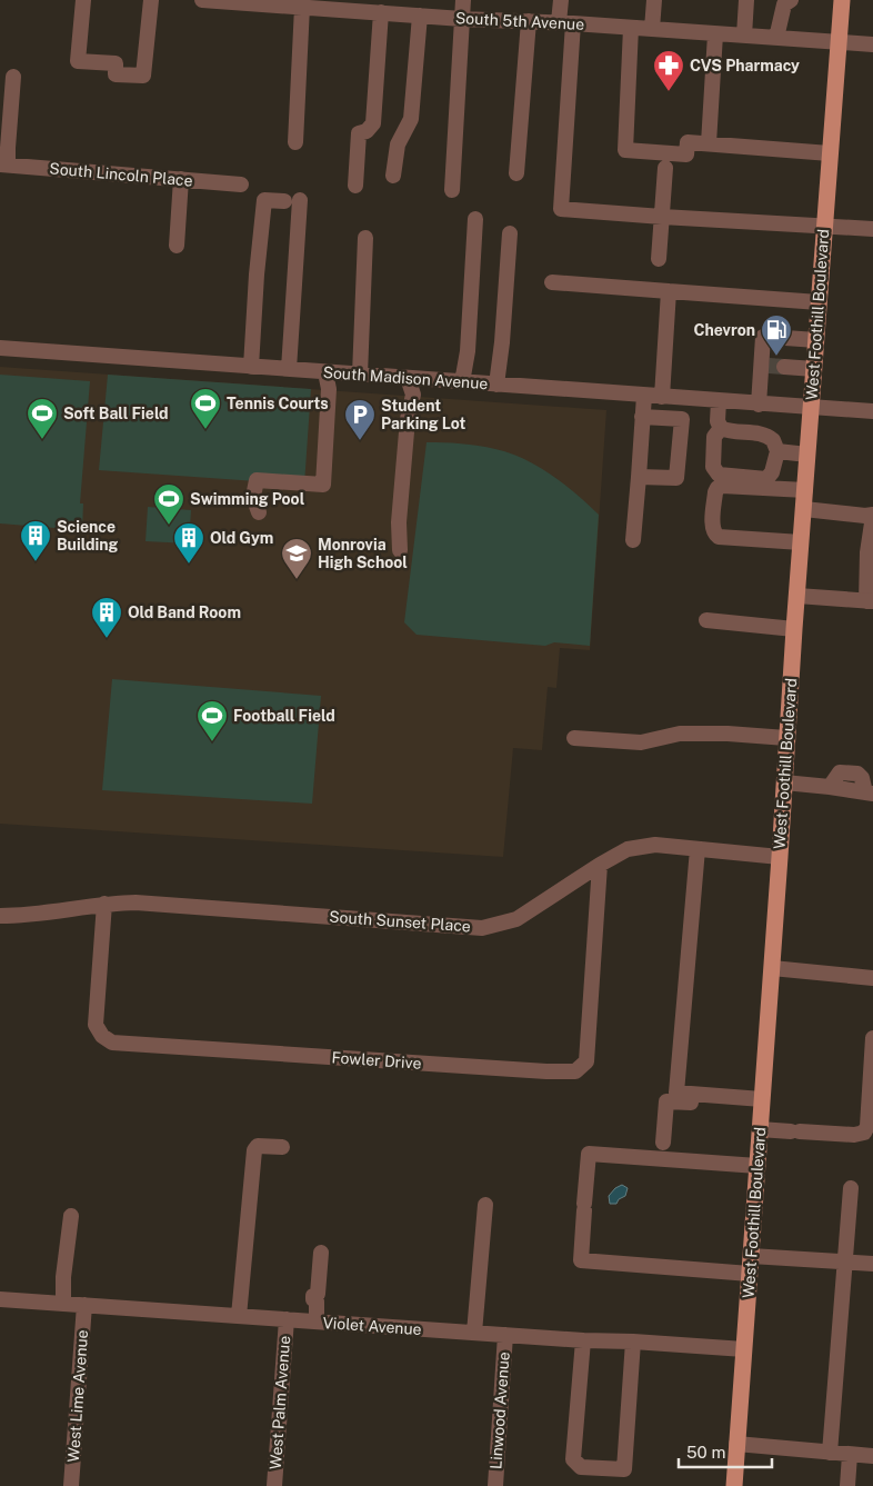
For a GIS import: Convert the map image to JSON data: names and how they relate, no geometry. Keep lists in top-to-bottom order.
{
  "streets": {
    "main road": ["West Foothill Boulevard"],
    "street": [
      "South 5th Avenue",
      "South Lincoln Place",
      "South Madison Avenue",
      "South Sunset Place",
      "Fowler Drive",
      "Violet Avenue",
      "West Lime Avenue",
      "West Palm Avenue",
      "Linwood Avenue"
    ]
  },
  "crossings": [
    ["South 5th Avenue", "West Foothill Boulevard"],
    ["West Foothill Boulevard", "South Madison Avenue"],
    ["West Foothill Boulevard", "South Sunset Place"],
    ["West Foothill Boulevard", "Violet Avenue"],
    ["South Sunset Place", "Fowler Drive"],
    ["Violet Avenue", "West Lime Avenue"],
    ["Violet Avenue", "West Palm Avenue"],
    ["Violet Avenue", "Linwood Avenue"]
  ],
  "places": {
    "pharmacy": ["CVS Pharmacy"],
    "fuel station": ["Chevron"],
    "sports": [
      "Tennis Courts",
      "Soft Ball Field",
      "Swimming Pool",
      "Football Field"
    ],
    "parking": ["Student Parking Lot"],
    "building": ["Science Building", "Old Gym", "Old Band Room"],
    "school or university": ["Monrovia High School"]
  },
  "scale_bar": "50 m"
}
